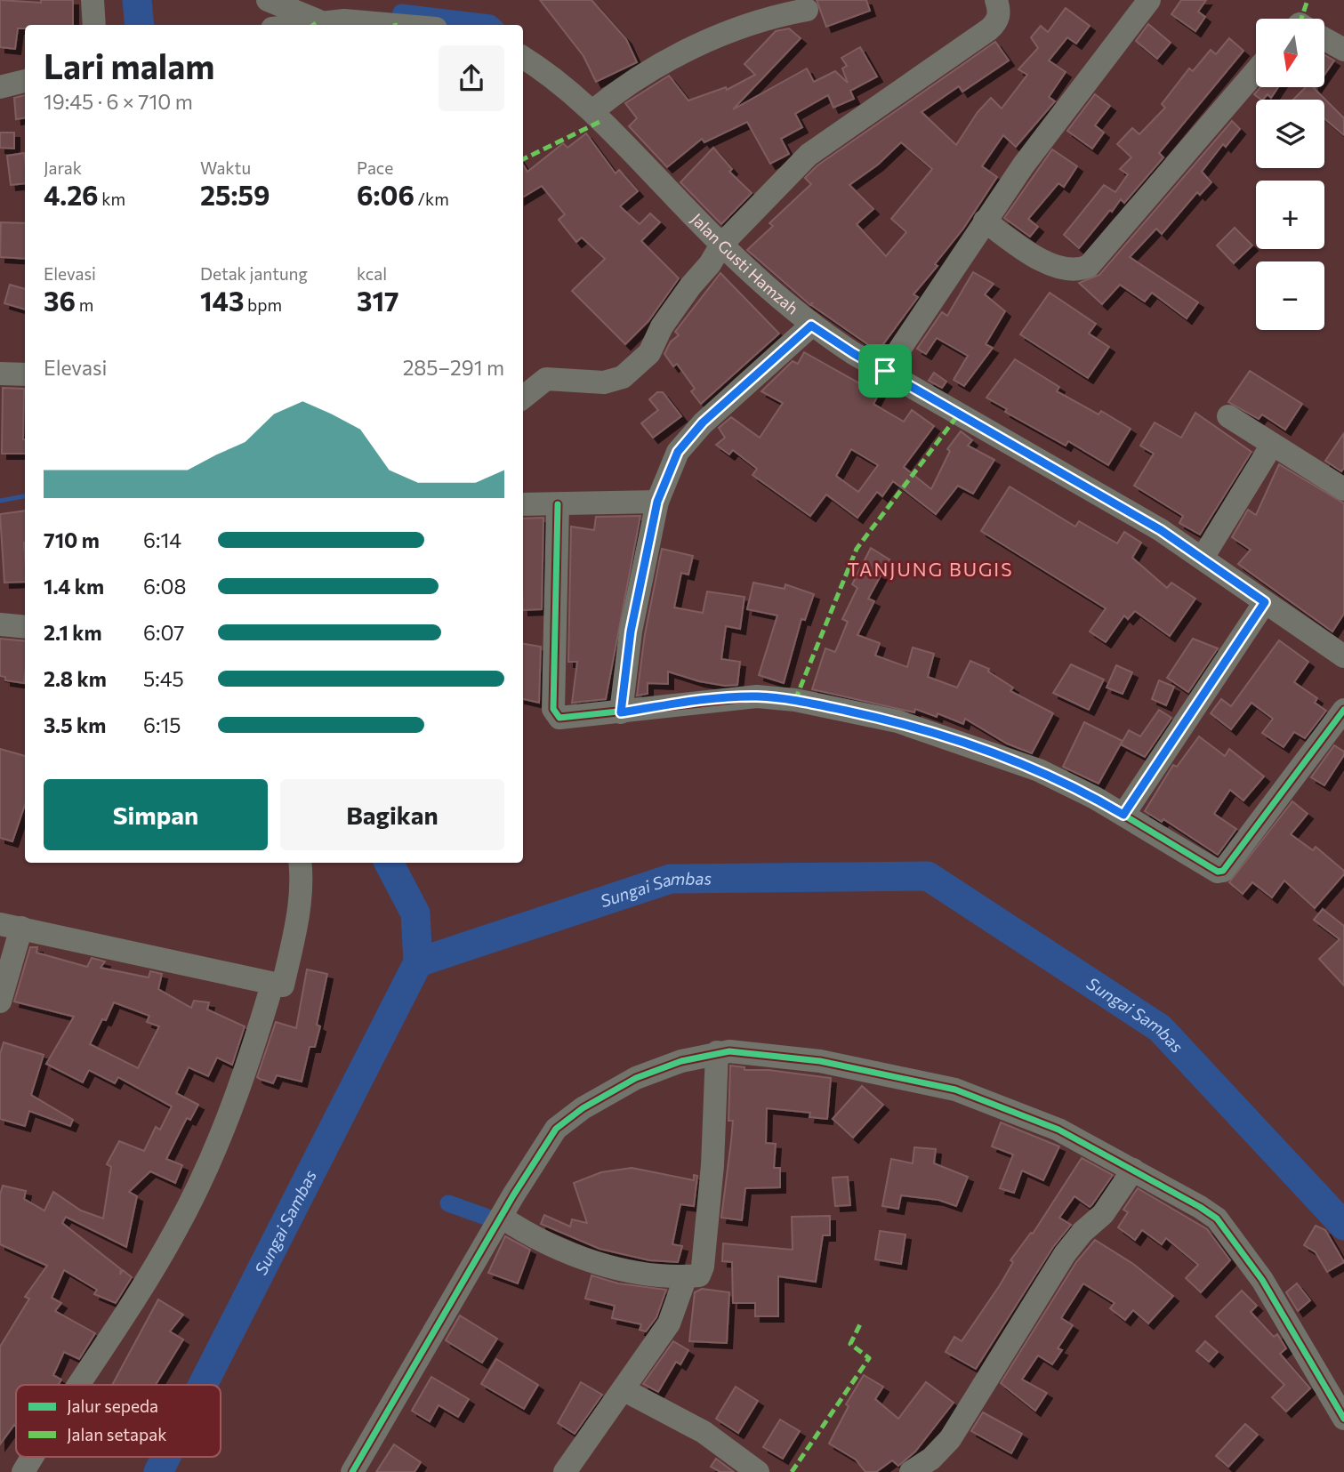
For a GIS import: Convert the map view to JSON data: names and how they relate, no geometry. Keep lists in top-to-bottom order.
{
  "streets": {
    "street": ["Jalan Gusti Hamzah"]
  },
  "districts": ["TANJUNG BUGIS"],
  "water": ["Sungai Sambas"],
  "legend": ["Jalur sepeda", "Jalan setapak"],
  "north": "bottom",
  "page": {
    "map_buttons": ["+", "−"],
    "heading": ["Lari malam", "19:45 · 6 × 710 m"],
    "stats": [
      ["Jarak", "4.26 km"],
      ["Waktu", "25:59"],
      ["Pace", "6:06 /km"],
      ["Elevasi", "36 m"],
      ["Detak jantung", "143 bpm"],
      ["kcal", "317"]
    ],
    "chart": ["Elevasi", "285–291 m"],
    "list": [
      {
        "name": "710 m",
        "note": "6:14"
      },
      {
        "name": "1.4 km",
        "note": "6:08"
      },
      {
        "name": "2.1 km",
        "note": "6:07"
      },
      {
        "name": "2.8 km",
        "note": "5:45"
      },
      {
        "name": "3.5 km",
        "note": "6:15"
      }
    ],
    "buttons": ["Simpan", "Bagikan"]
  }
}
